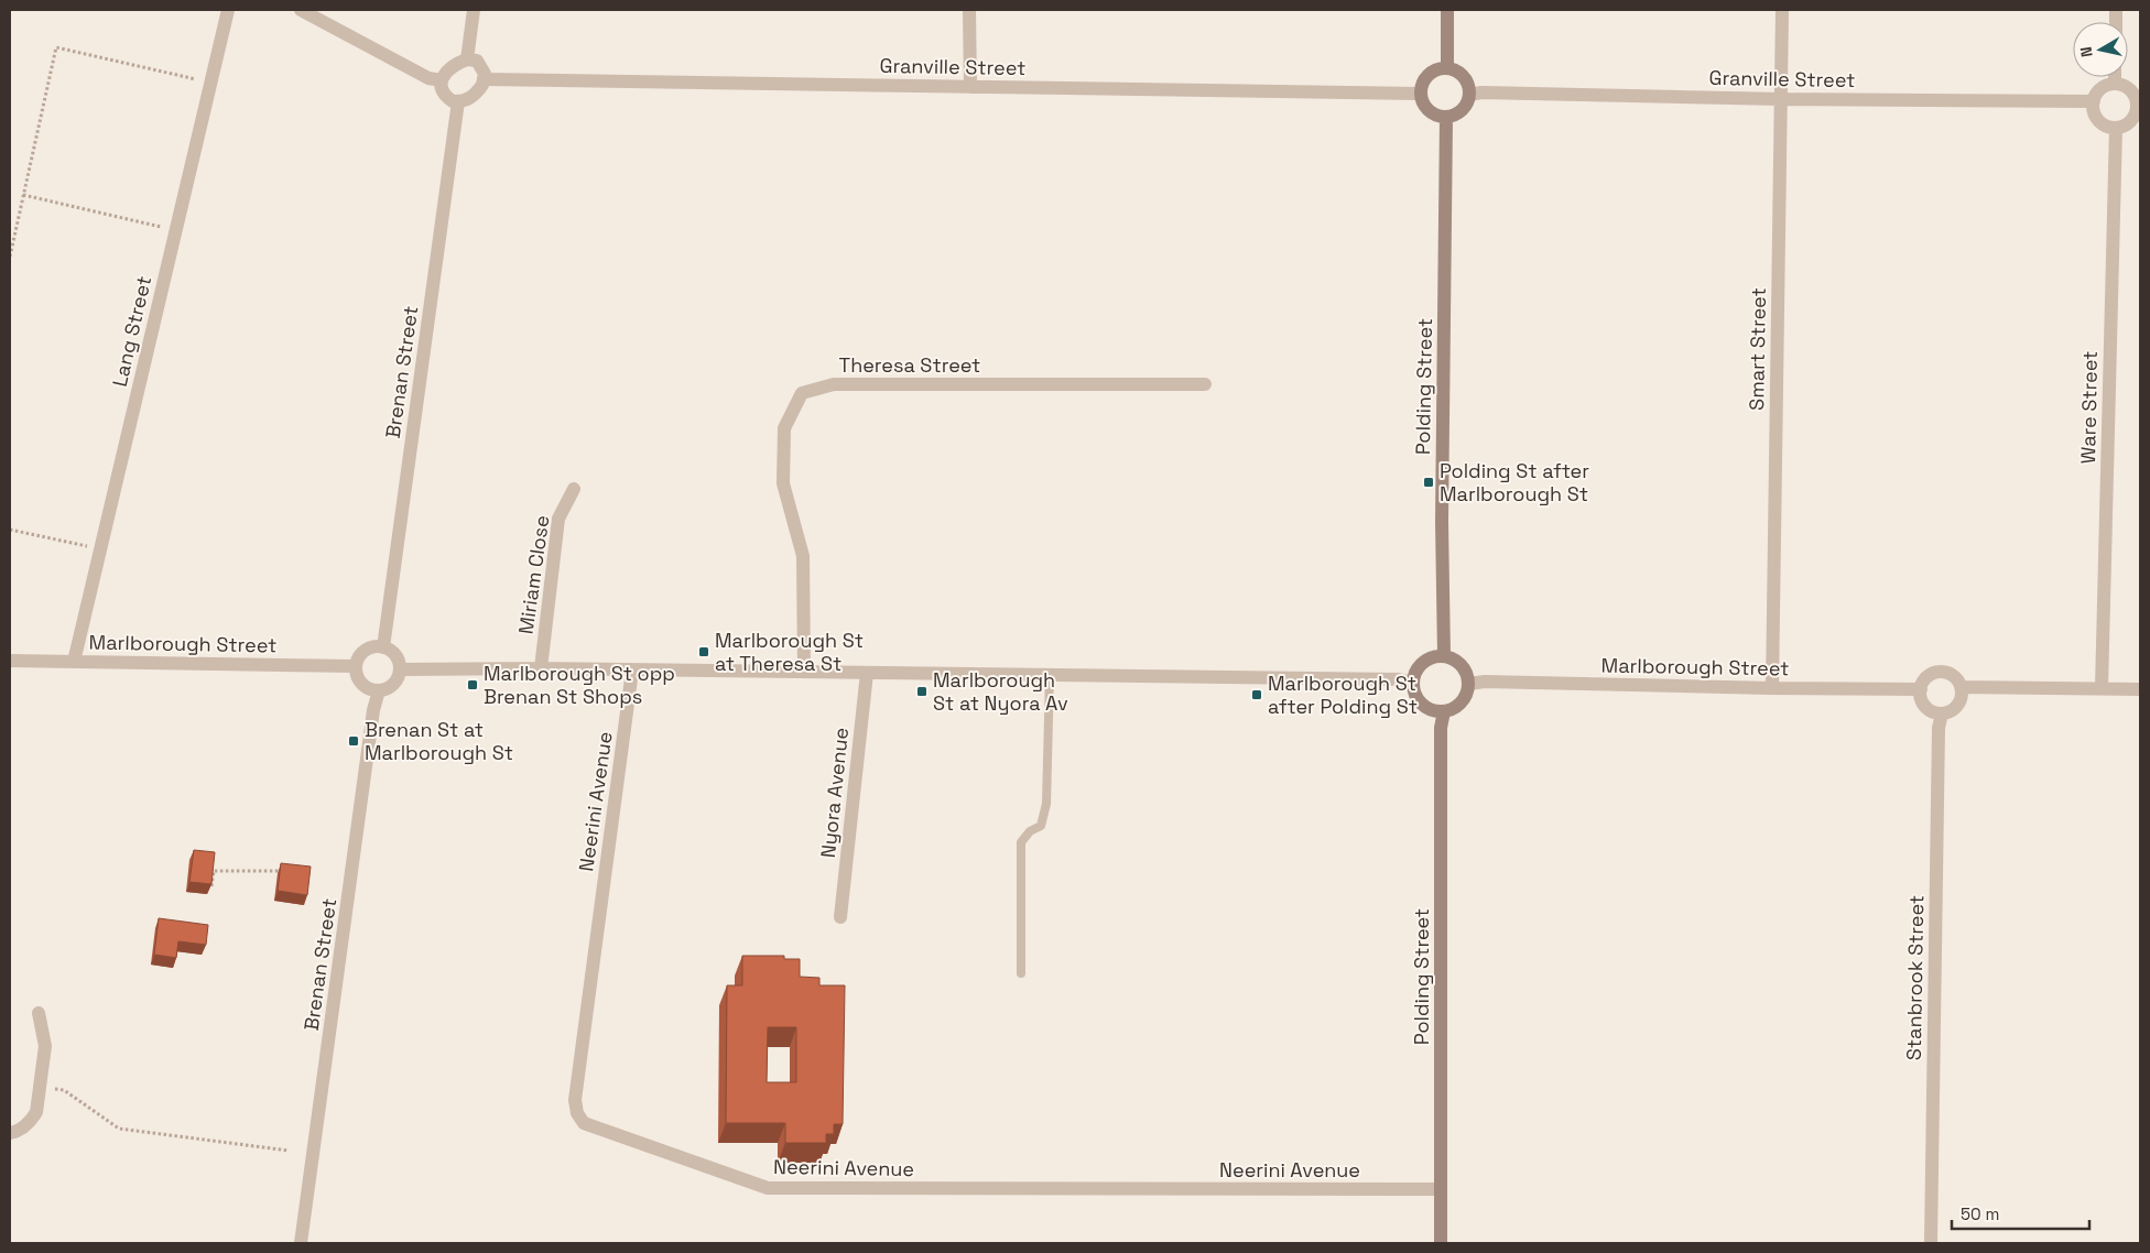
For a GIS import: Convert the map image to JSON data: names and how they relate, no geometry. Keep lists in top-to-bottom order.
{
  "streets": {
    "main road": ["Polding Street"],
    "street": [
      "Granville Street",
      "Lang Street",
      "Smart Street",
      "Theresa Street",
      "Brenan Street",
      "Ware Street",
      "Miriam Close",
      "Marlborough Street",
      "Nyora Avenue",
      "Neerini Avenue",
      "Stanbrook Street"
    ]
  },
  "crossings": [
    ["Granville Street", "Smart Street"],
    ["Granville Street", "Brenan Street"],
    ["Granville Street", "Polding Street"],
    ["Granville Street", "Ware Street"],
    ["Lang Street", "Marlborough Street"],
    ["Smart Street", "Marlborough Street"],
    ["Brenan Street", "Marlborough Street"],
    ["Polding Street", "Marlborough Street"],
    ["Polding Street", "Neerini Avenue"],
    ["Marlborough Street", "Stanbrook Street"]
  ],
  "places": {
    "transit": [
      "Polding St after Marlborough St",
      "Marlborough St at Theresa St",
      "Marlborough St opp Brenan St Shops",
      "Marlborough St at Nyora Av",
      "Marlborough St after Polding St",
      "Brenan St at Marlborough St"
    ]
  },
  "scale_bar": "50 m",
  "north": "left"
}
